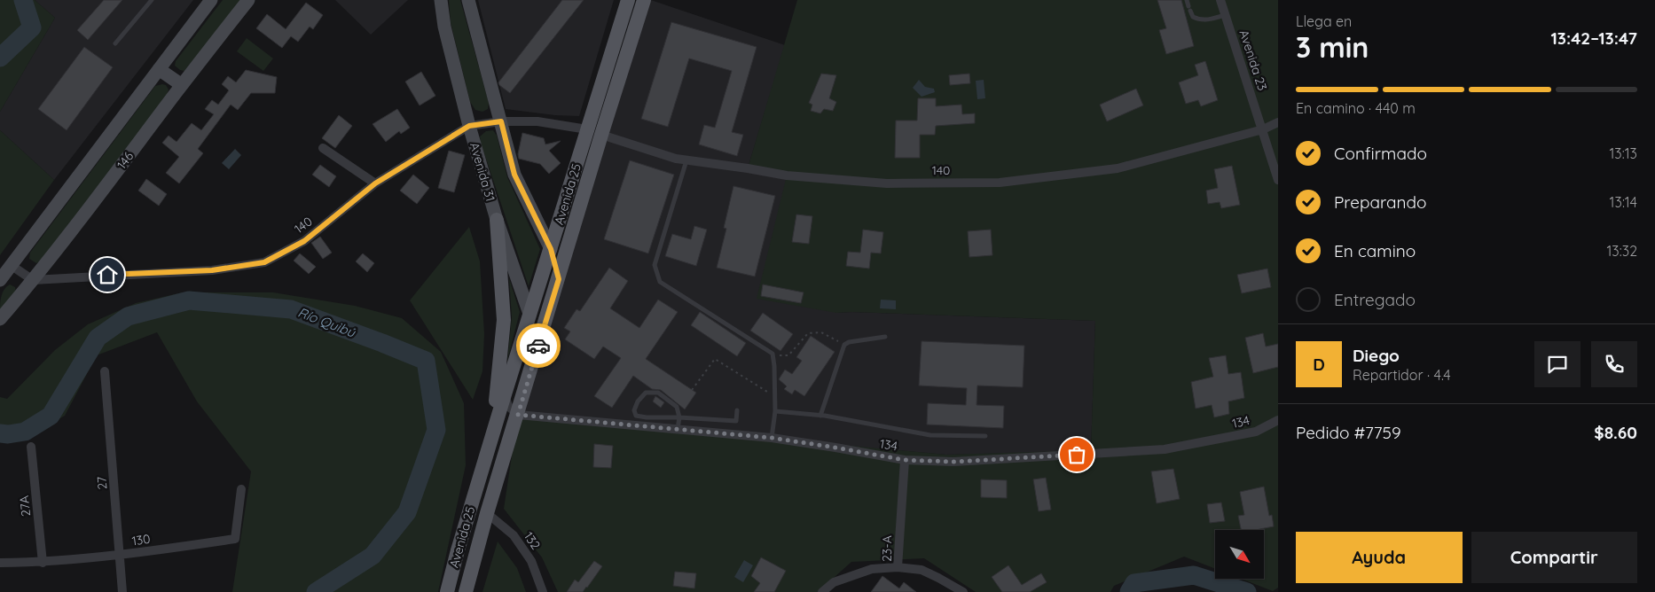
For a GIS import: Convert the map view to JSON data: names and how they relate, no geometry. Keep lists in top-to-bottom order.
{
  "streets": {
    "main road": ["Avenida 25"],
    "street": [
      "Avenida 23",
      "146",
      "140",
      "Avenida 31",
      "134",
      "27",
      "27A",
      "130",
      "132",
      "23-A"
    ]
  },
  "crossings": [
    ["Avenida 23", "140"],
    ["146", "140"],
    ["140", "Avenida 31"],
    ["140", "Avenida 25"],
    ["Avenida 31", "Avenida 25"],
    ["Avenida 25", "134"],
    ["Avenida 25", "132"],
    ["134", "23-A"],
    ["27", "130"],
    ["27A", "130"]
  ],
  "water": ["Río Quibú"],
  "north": "bottom right",
  "page": {
    "heading": ["3 min", "Llega en", "13:42–13:47"],
    "panel": [
      "Diego",
      "Repartidor · 4.4",
      "Pedido #7759",
      "$8.60"
    ],
    "bar": "En camino · 440 m",
    "list": [
      ["Confirmado", "13:13"],
      ["Preparando", "13:14"],
      ["En camino", "13:32"],
      "Entregado"
    ],
    "round": "D",
    "buttons": ["Ayuda", "Compartir"]
  }
}
